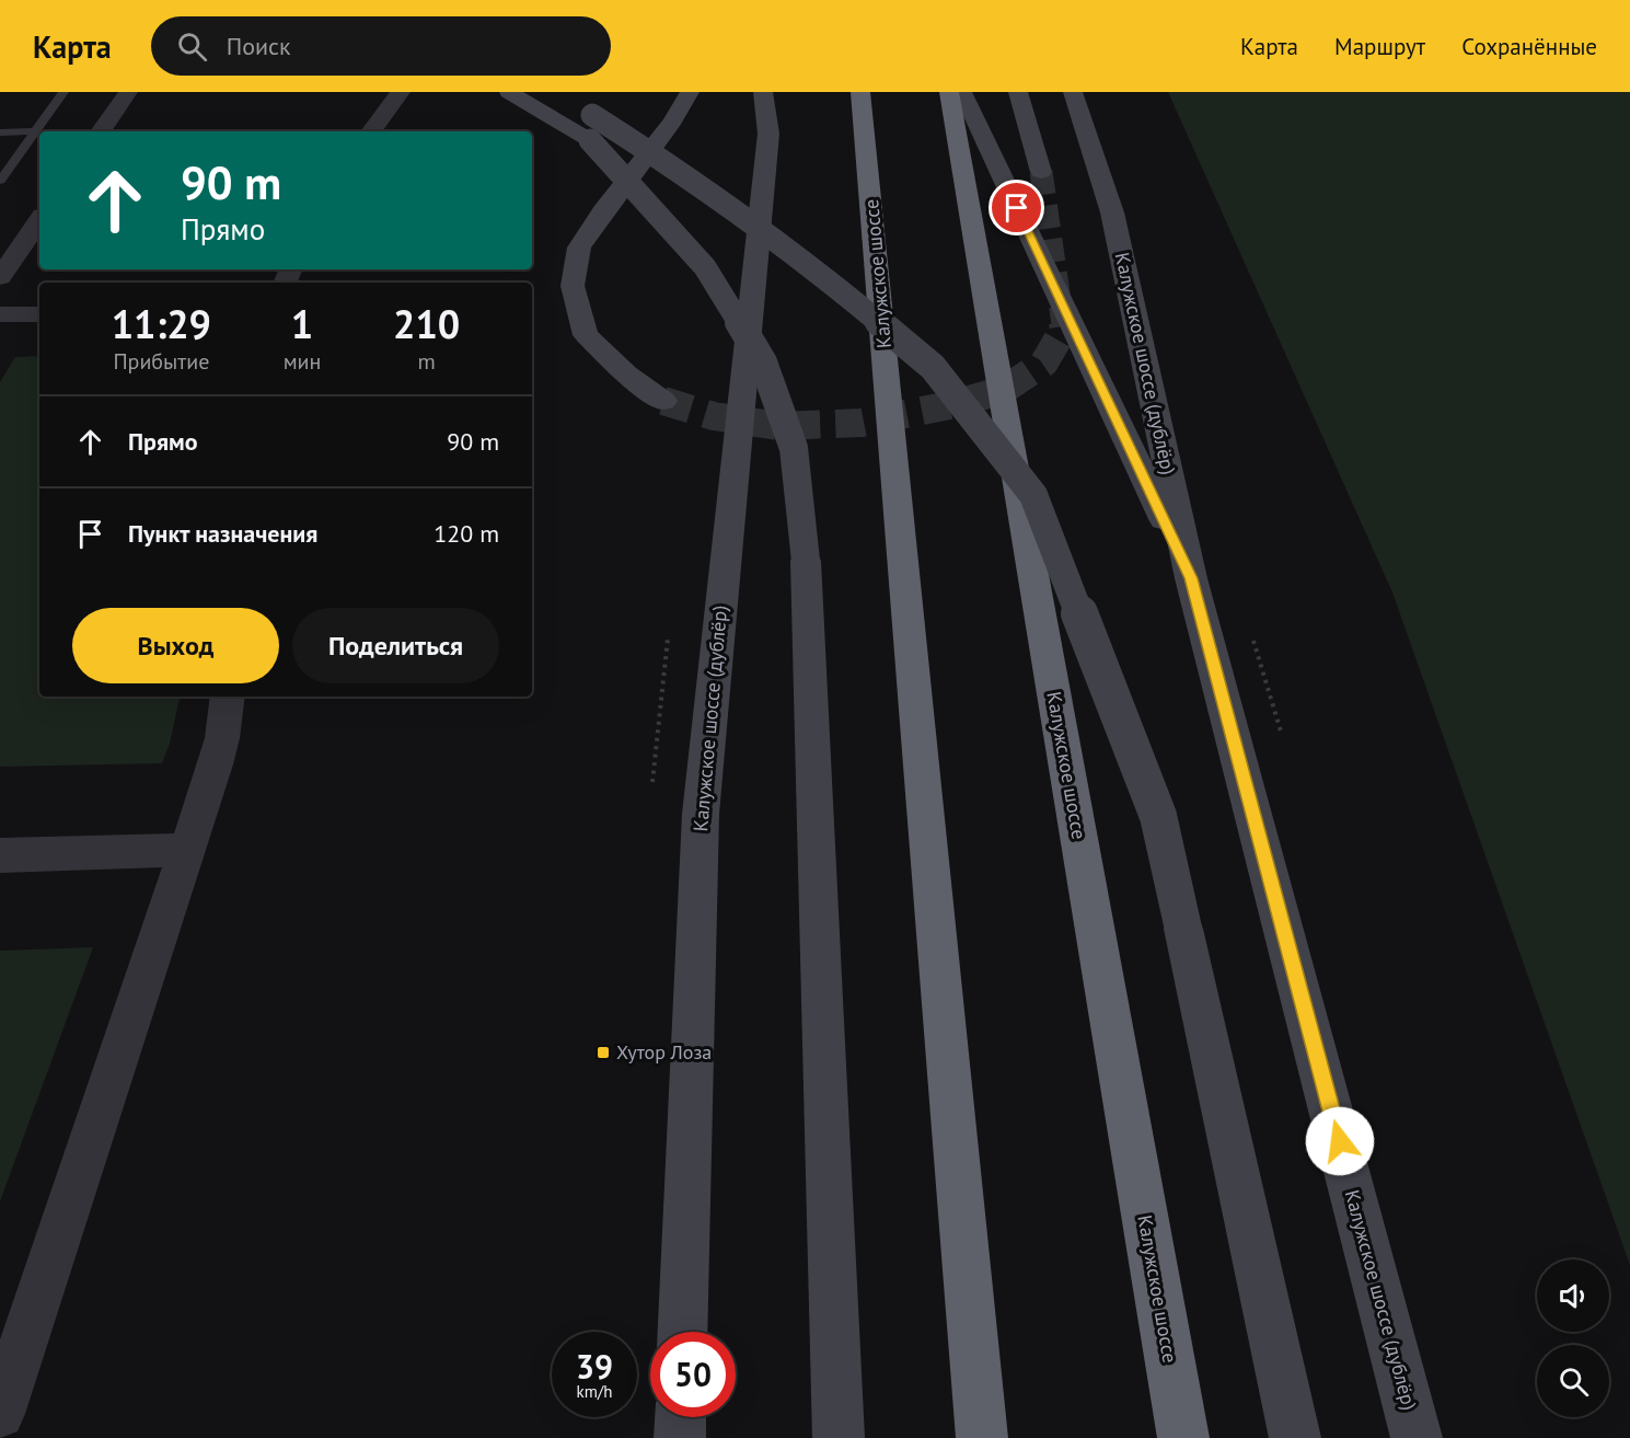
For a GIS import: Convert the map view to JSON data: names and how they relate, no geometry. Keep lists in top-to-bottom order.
{
  "streets": {
    "highway": ["Калужское шоссе"],
    "street": ["Калужское шоссе (дублёр)"]
  },
  "places": {
    "transit": ["Хутор Лоза"]
  },
  "page": {
    "header": "Карта",
    "search": "Поиск",
    "nav": ["Карта", "Маршрут", "Сохранённые"],
    "turn": ["90 m", "Прямо"],
    "eta": [
      "11:29",
      "Прибытие",
      "1",
      "мин",
      "210",
      "m"
    ],
    "list": [
      {
        "name": "Прямо",
        "value": "90 m"
      },
      {
        "name": "Пункт назначения",
        "value": "120 m"
      }
    ],
    "buttons": ["Выход", "Поделиться"],
    "speed": "39 km/h",
    "limit": "50"
  }
}
